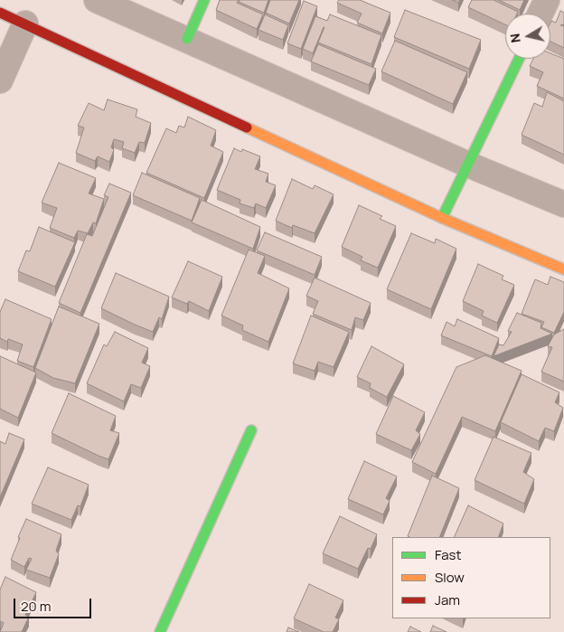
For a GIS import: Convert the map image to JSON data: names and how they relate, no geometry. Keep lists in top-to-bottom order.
{
  "legend": ["Fast", "Slow", "Jam"],
  "scale_bar": "20 m",
  "north": "left"
}
